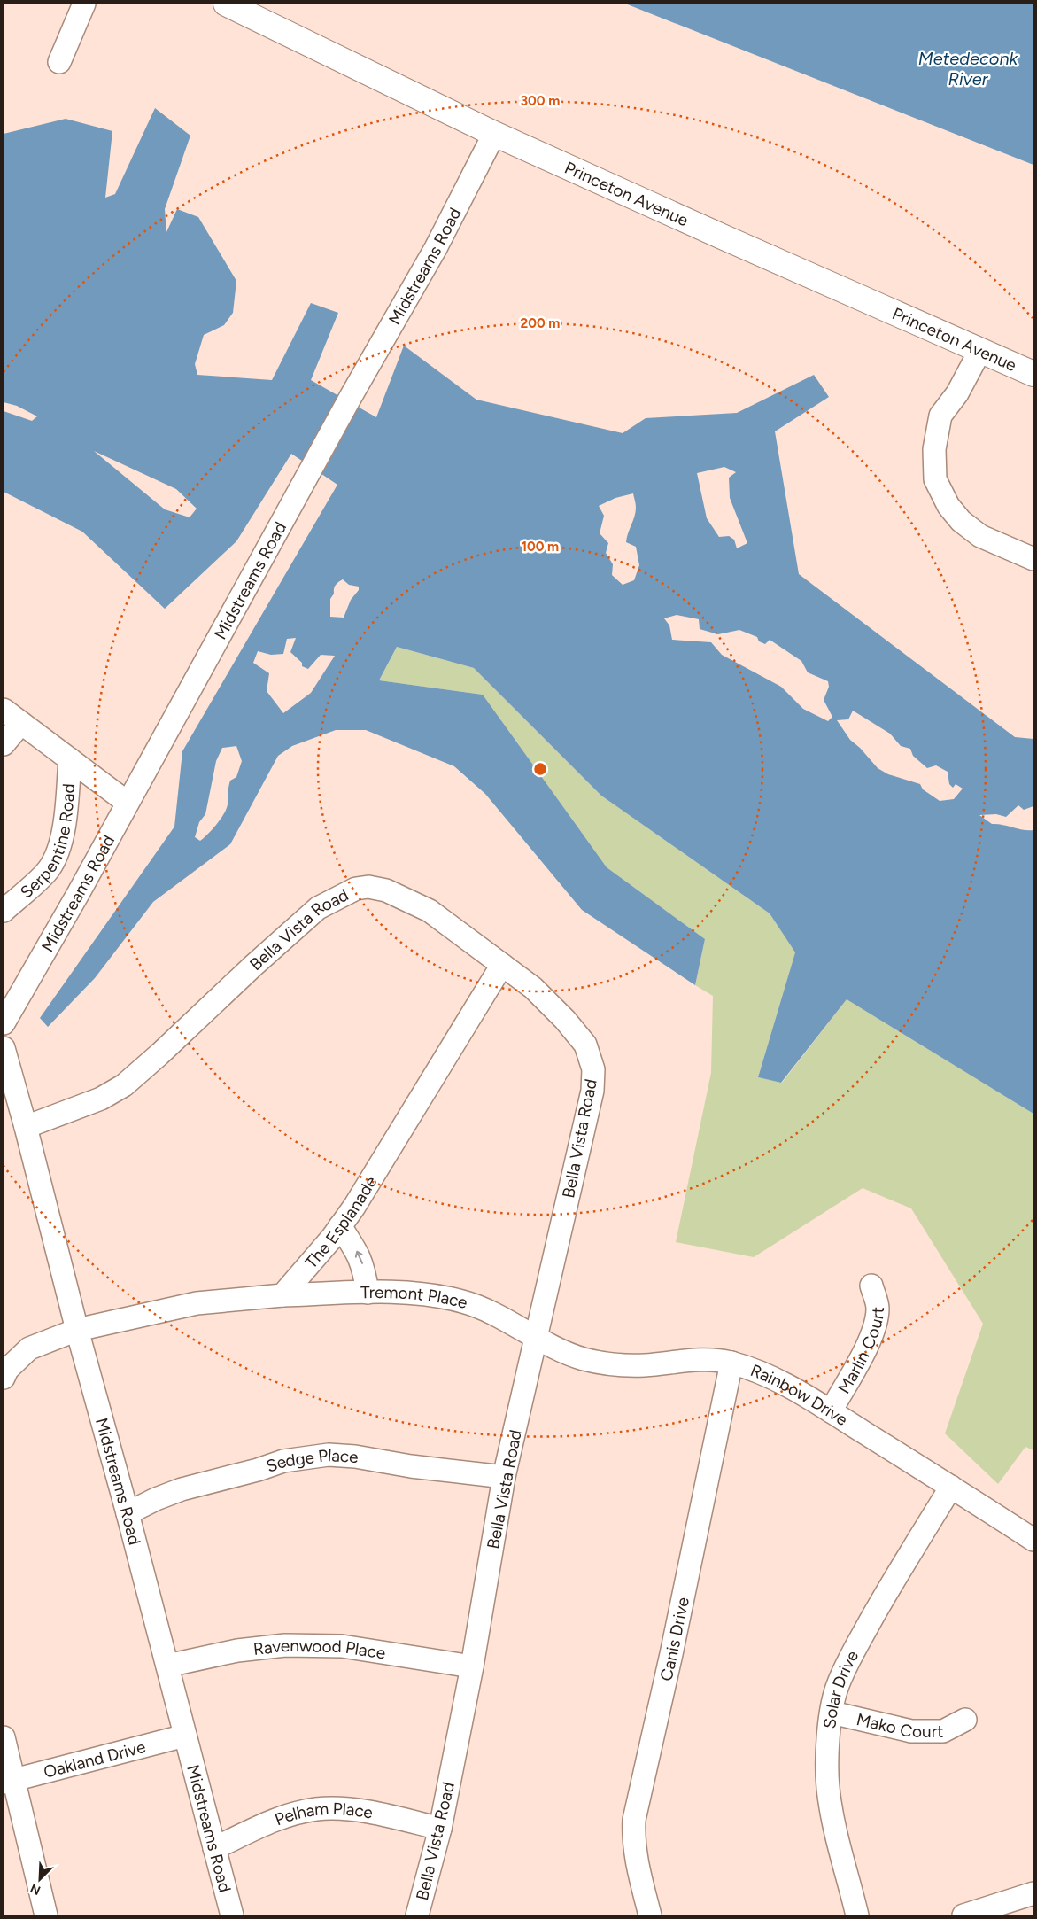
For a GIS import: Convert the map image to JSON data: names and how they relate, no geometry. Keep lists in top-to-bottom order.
{
  "streets": {
    "main road": ["Princeton Avenue"],
    "street": [
      "Midstreams Road",
      "Serpentine Road",
      "Bella Vista Road",
      "The Esplanade",
      "Tremont Place",
      "Marlin Court",
      "Rainbow Drive",
      "Sedge Place",
      "Canis Drive",
      "Ravenwood Place",
      "Solar Drive",
      "Mako Court",
      "Oakland Drive",
      "Pelham Place"
    ]
  },
  "crossings": [
    ["Princeton Avenue", "Midstreams Road"],
    ["Midstreams Road", "Bella Vista Road"],
    ["Midstreams Road", "Sedge Place"],
    ["Midstreams Road", "Ravenwood Place"],
    ["Midstreams Road", "Oakland Drive"],
    ["Midstreams Road", "Pelham Place"],
    ["Bella Vista Road", "The Esplanade"],
    ["Bella Vista Road", "Tremont Place"],
    ["Bella Vista Road", "Rainbow Drive"],
    ["Bella Vista Road", "Sedge Place"],
    ["Bella Vista Road", "Ravenwood Place"],
    ["Bella Vista Road", "Pelham Place"],
    ["The Esplanade", "Tremont Place"],
    ["Tremont Place", "Rainbow Drive"],
    ["Marlin Court", "Rainbow Drive"],
    ["Rainbow Drive", "Canis Drive"],
    ["Rainbow Drive", "Solar Drive"],
    ["Solar Drive", "Mako Court"]
  ],
  "water": ["Metedeconk River"],
  "north": "bottom left",
  "rings": ["300 m", "200 m", "100 m"]
}
